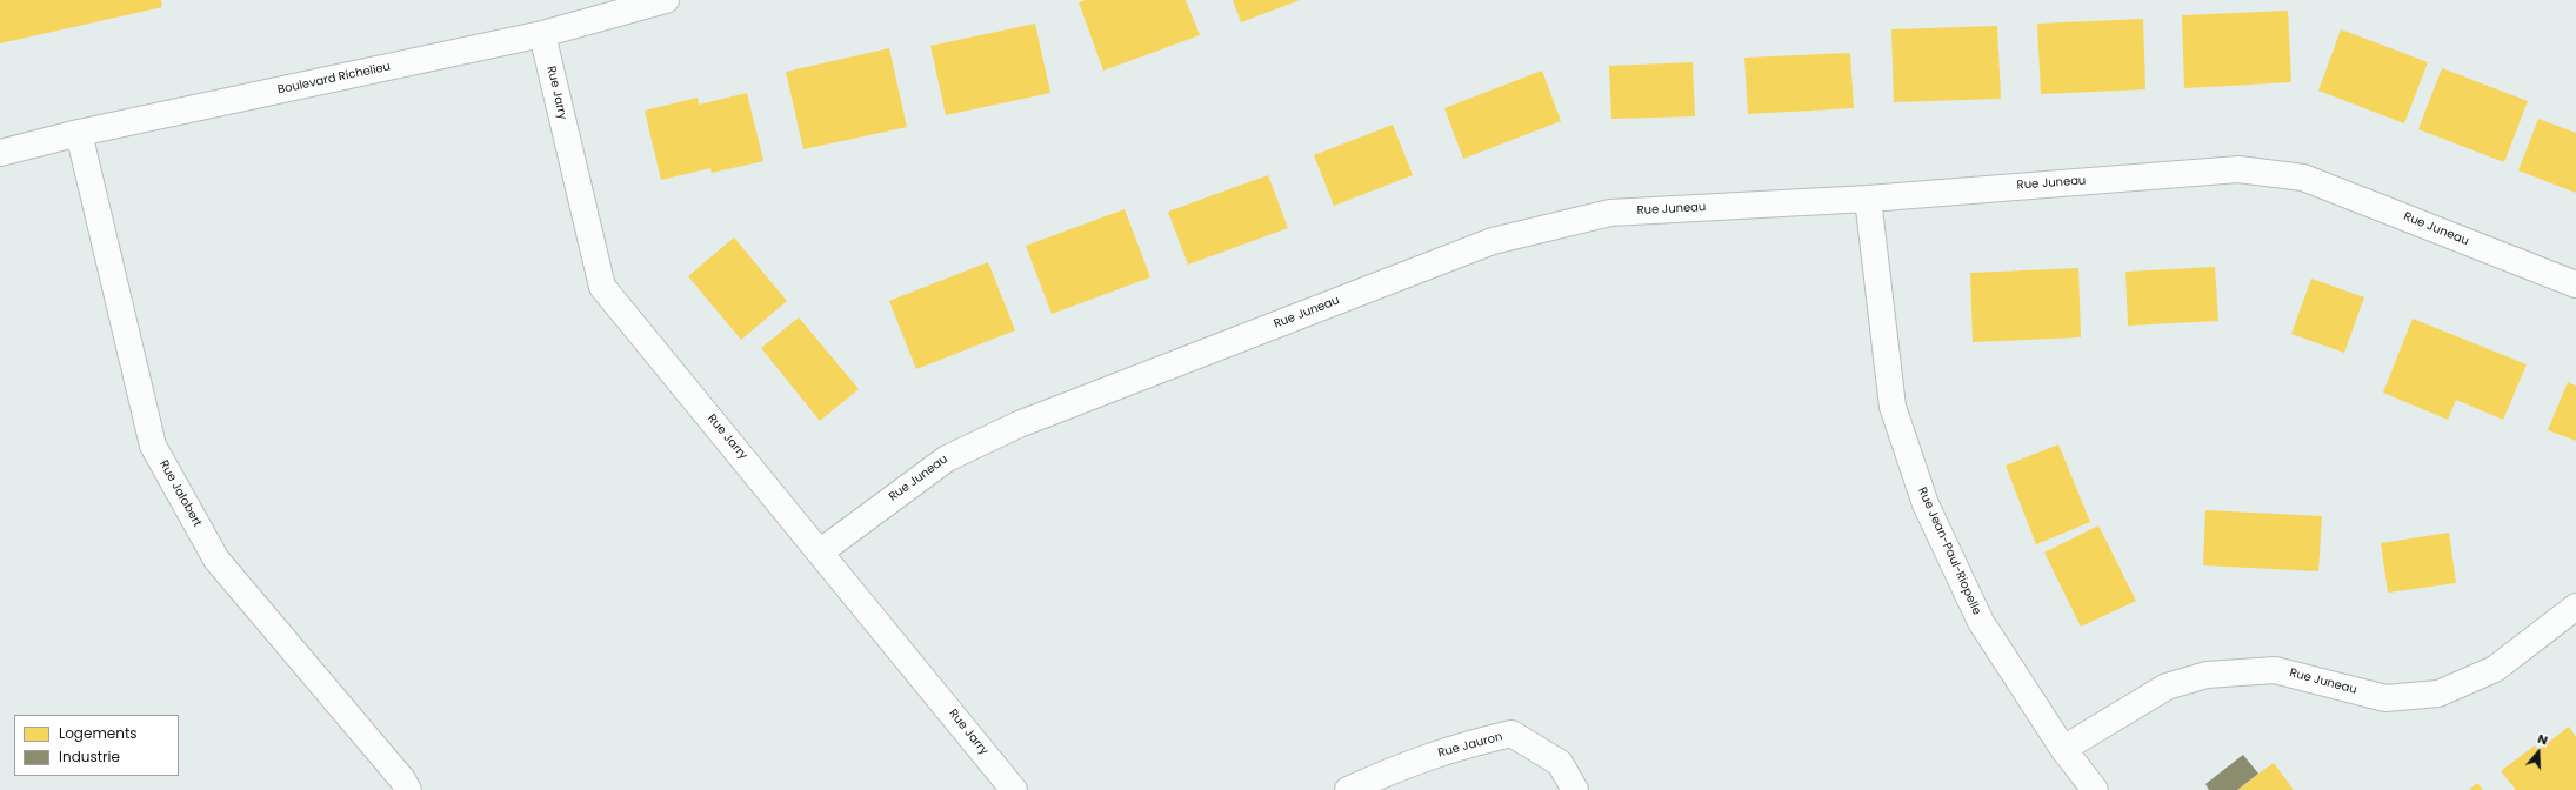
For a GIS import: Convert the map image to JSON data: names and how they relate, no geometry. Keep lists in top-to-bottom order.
{
  "streets": {
    "street": [
      "Boulevard Richelieu",
      "Rue Jarry",
      "Rue Juneau",
      "Rue Jalobert",
      "Rue Jean-Paul-Riopelle",
      "Rue Jauron"
    ]
  },
  "crossings": [
    ["Boulevard Richelieu", "Rue Jarry"],
    ["Boulevard Richelieu", "Rue Jalobert"],
    ["Rue Jarry", "Rue Juneau"],
    ["Rue Juneau", "Rue Jean-Paul-Riopelle"]
  ],
  "legend": ["Logements", "Industrie"],
  "north": "top"
}
